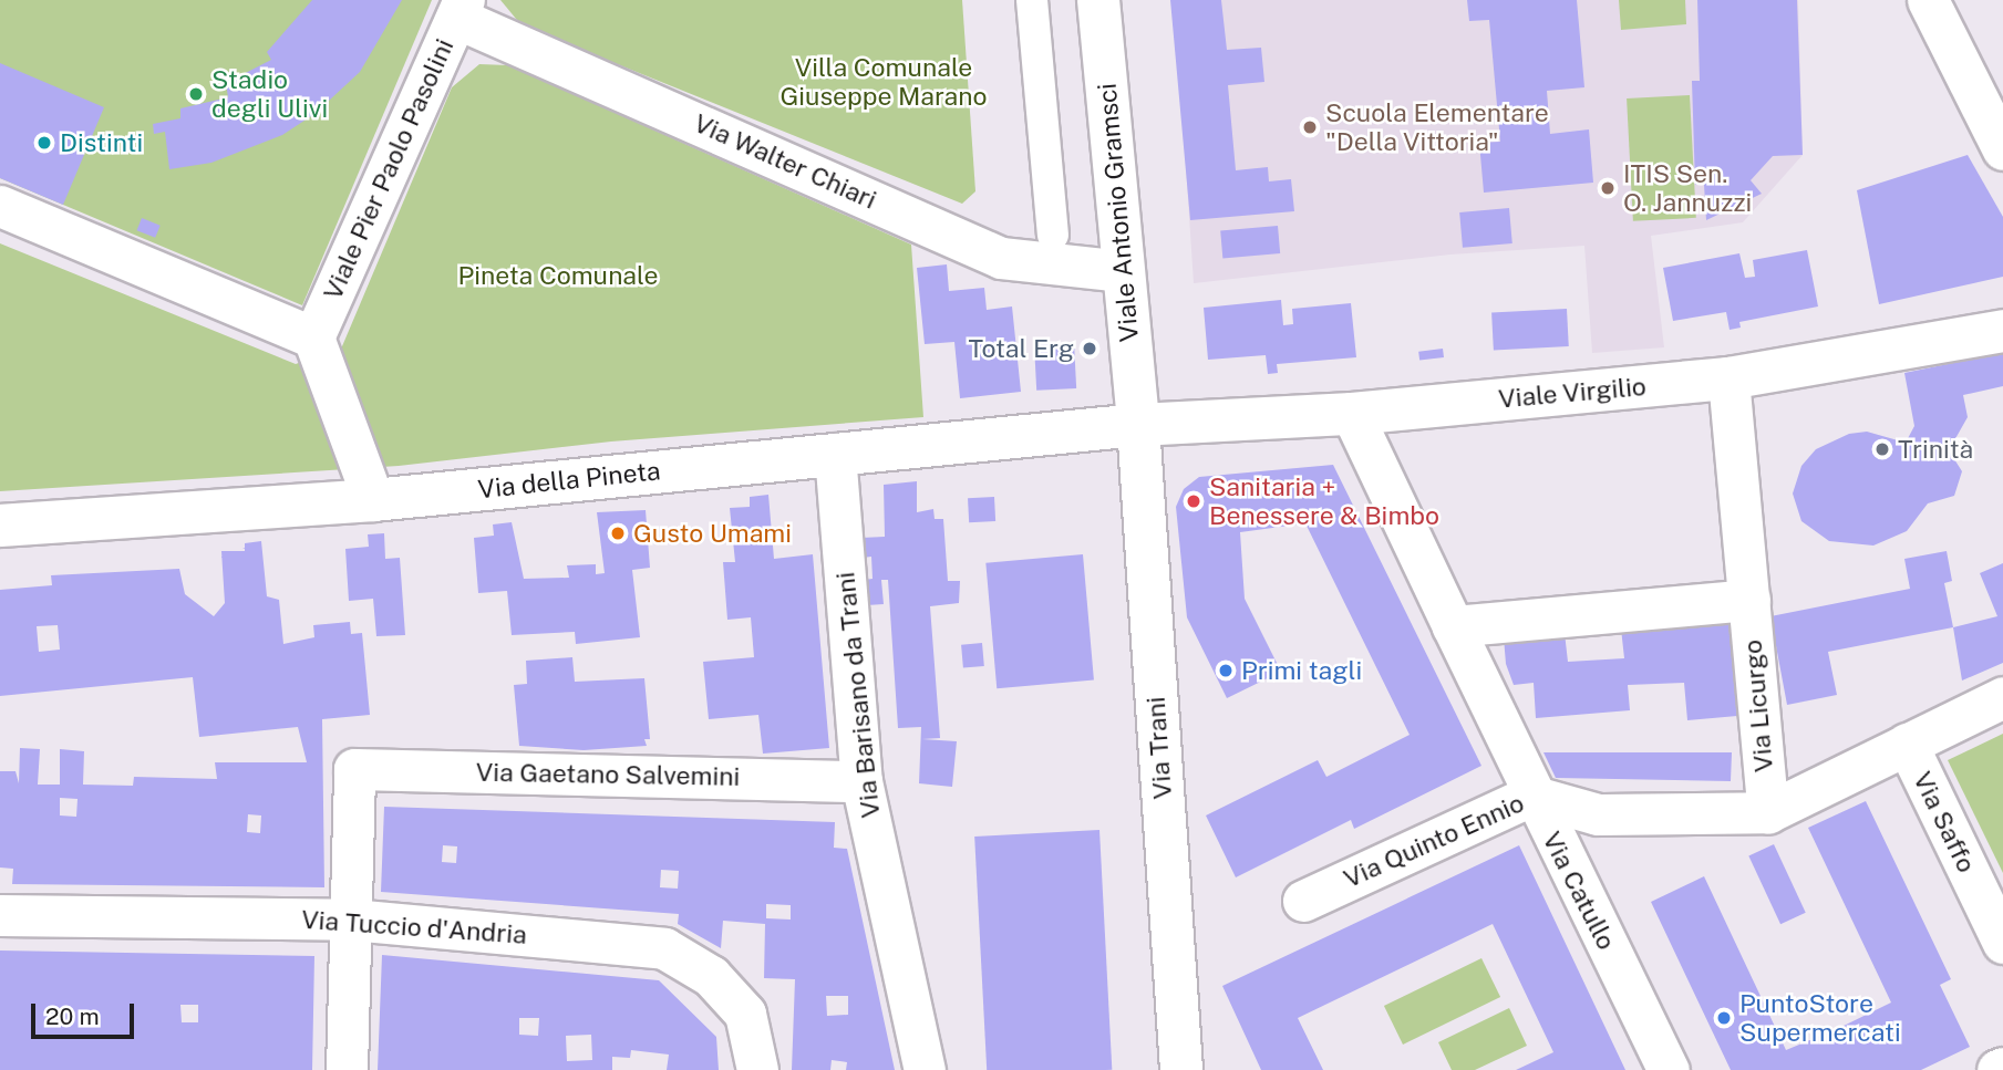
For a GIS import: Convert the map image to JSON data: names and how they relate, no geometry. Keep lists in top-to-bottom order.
{
  "streets": {
    "street": [
      "Via Walter Chiari",
      "Viale Pier Paolo Pasolini",
      "Viale Antonio Gramsci",
      "Viale Virgilio",
      "Via della Pineta",
      "Via Barisano da Trani",
      "Via Licurgo",
      "Via Trani",
      "Via Gaetano Salvemini",
      "Via Saffo",
      "Via Quinto Ennio",
      "Via Catullo",
      "Via Tuccio d'Andria"
    ]
  },
  "crossings": [
    ["Via Walter Chiari", "Viale Pier Paolo Pasolini"],
    ["Via Walter Chiari", "Viale Antonio Gramsci"],
    ["Viale Antonio Gramsci", "Viale Virgilio"],
    ["Viale Antonio Gramsci", "Via della Pineta"],
    ["Viale Antonio Gramsci", "Via Trani"],
    ["Viale Virgilio", "Via della Pineta"],
    ["Viale Virgilio", "Via Licurgo"],
    ["Viale Virgilio", "Via Trani"],
    ["Viale Virgilio", "Via Catullo"],
    ["Via della Pineta", "Via Barisano da Trani"],
    ["Via della Pineta", "Via Trani"],
    ["Via Barisano da Trani", "Via Gaetano Salvemini"],
    ["Via Licurgo", "Via Quinto Ennio"],
    ["Via Gaetano Salvemini", "Via Tuccio d'Andria"],
    ["Via Saffo", "Via Quinto Ennio"],
    ["Via Quinto Ennio", "Via Catullo"]
  ],
  "parks": ["Villa Comunale Giuseppe Marano", "Pineta Comunale"],
  "places": [
    "Stadio degli Ulivi",
    "Scuola Elementare \"Della Vittoria\"",
    "Distinti",
    "ITIS Sen. O. Jannuzzi",
    "Total Erg",
    "Trinità",
    "Sanitaria + Benessere & Bimbo",
    "Gusto Umami",
    "Primi tagli",
    "PuntoStore Supermercati"
  ],
  "scale_bar": "20 m"
}
